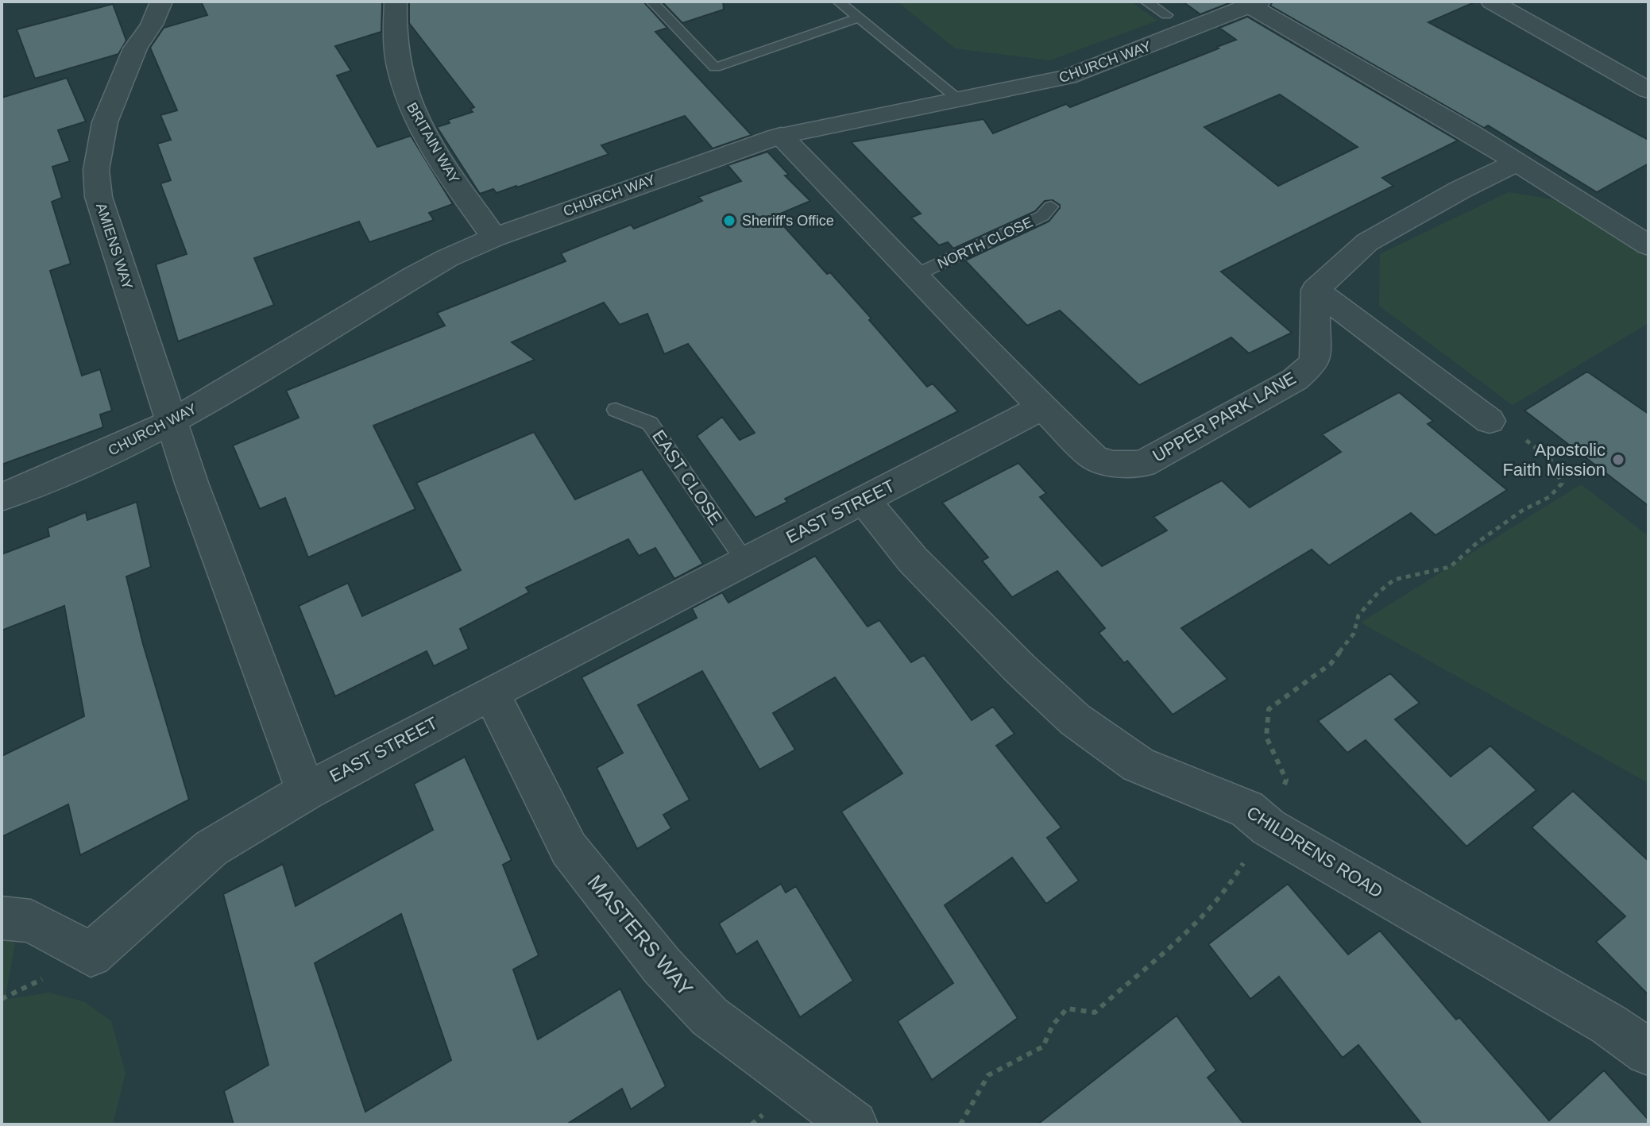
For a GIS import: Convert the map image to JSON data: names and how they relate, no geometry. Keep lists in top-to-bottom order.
{
  "streets": {
    "street": [
      "CHURCH WAY",
      "BRITAIN WAY",
      "AMIENS WAY",
      "UPPER PARK LANE",
      "EAST STREET",
      "CHILDRENS ROAD",
      "MASTERS WAY"
    ],
    "lane": ["NORTH CLOSE", "EAST CLOSE"]
  },
  "crossings": [
    ["CHURCH WAY", "BRITAIN WAY"],
    ["CHURCH WAY", "AMIENS WAY"],
    ["UPPER PARK LANE", "EAST STREET"],
    ["EAST CLOSE", "EAST STREET"],
    ["EAST STREET", "CHILDRENS ROAD"],
    ["EAST STREET", "MASTERS WAY"]
  ],
  "places": ["Sheriff's Office", "Apostolic Faith Mission"]
}
